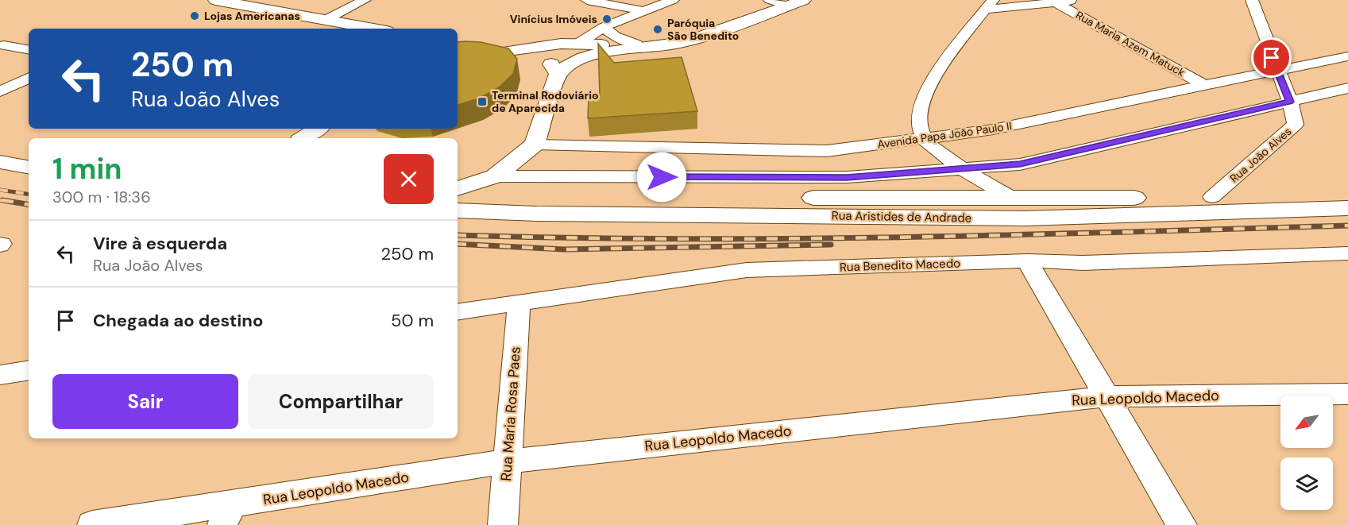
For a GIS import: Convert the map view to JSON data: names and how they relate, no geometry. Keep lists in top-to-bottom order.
{
  "streets": {
    "main road": ["Rua Aristides de Andrade"],
    "street": [
      "Rua Maria Azem Matuck",
      "Avenida Papa João Paulo II",
      "Rua João Alves",
      "Rua Benedito Macedo",
      "Rua Leopoldo Macedo",
      "Rua Maria Rosa Paes"
    ]
  },
  "crossings": [
    ["Rua Maria Azem Matuck", "Avenida Papa João Paulo II"],
    ["Avenida Papa João Paulo II", "Rua João Alves"],
    ["Rua João Alves", "Rua Aristides de Andrade"],
    ["Rua Benedito Macedo", "Rua Maria Rosa Paes"],
    ["Rua Leopoldo Macedo", "Rua Maria Rosa Paes"]
  ],
  "places": {
    "other": ["Lojas Americanas", "Vinícius Imóveis", "Paróquia São Benedito"],
    "transit": ["Terminal Rodoviário de Aparecida"]
  },
  "north": "bottom left",
  "page": {
    "turn": ["250 m", "Rua João Alves"],
    "heading": ["1 min", "300 m · 18:36"],
    "list": [
      {
        "name": "Vire à esquerda",
        "note": "Rua João Alves",
        "value": "250 m"
      },
      {
        "name": "Chegada ao destino",
        "value": "50 m"
      }
    ],
    "buttons": ["Sair", "Compartilhar"]
  }
}
